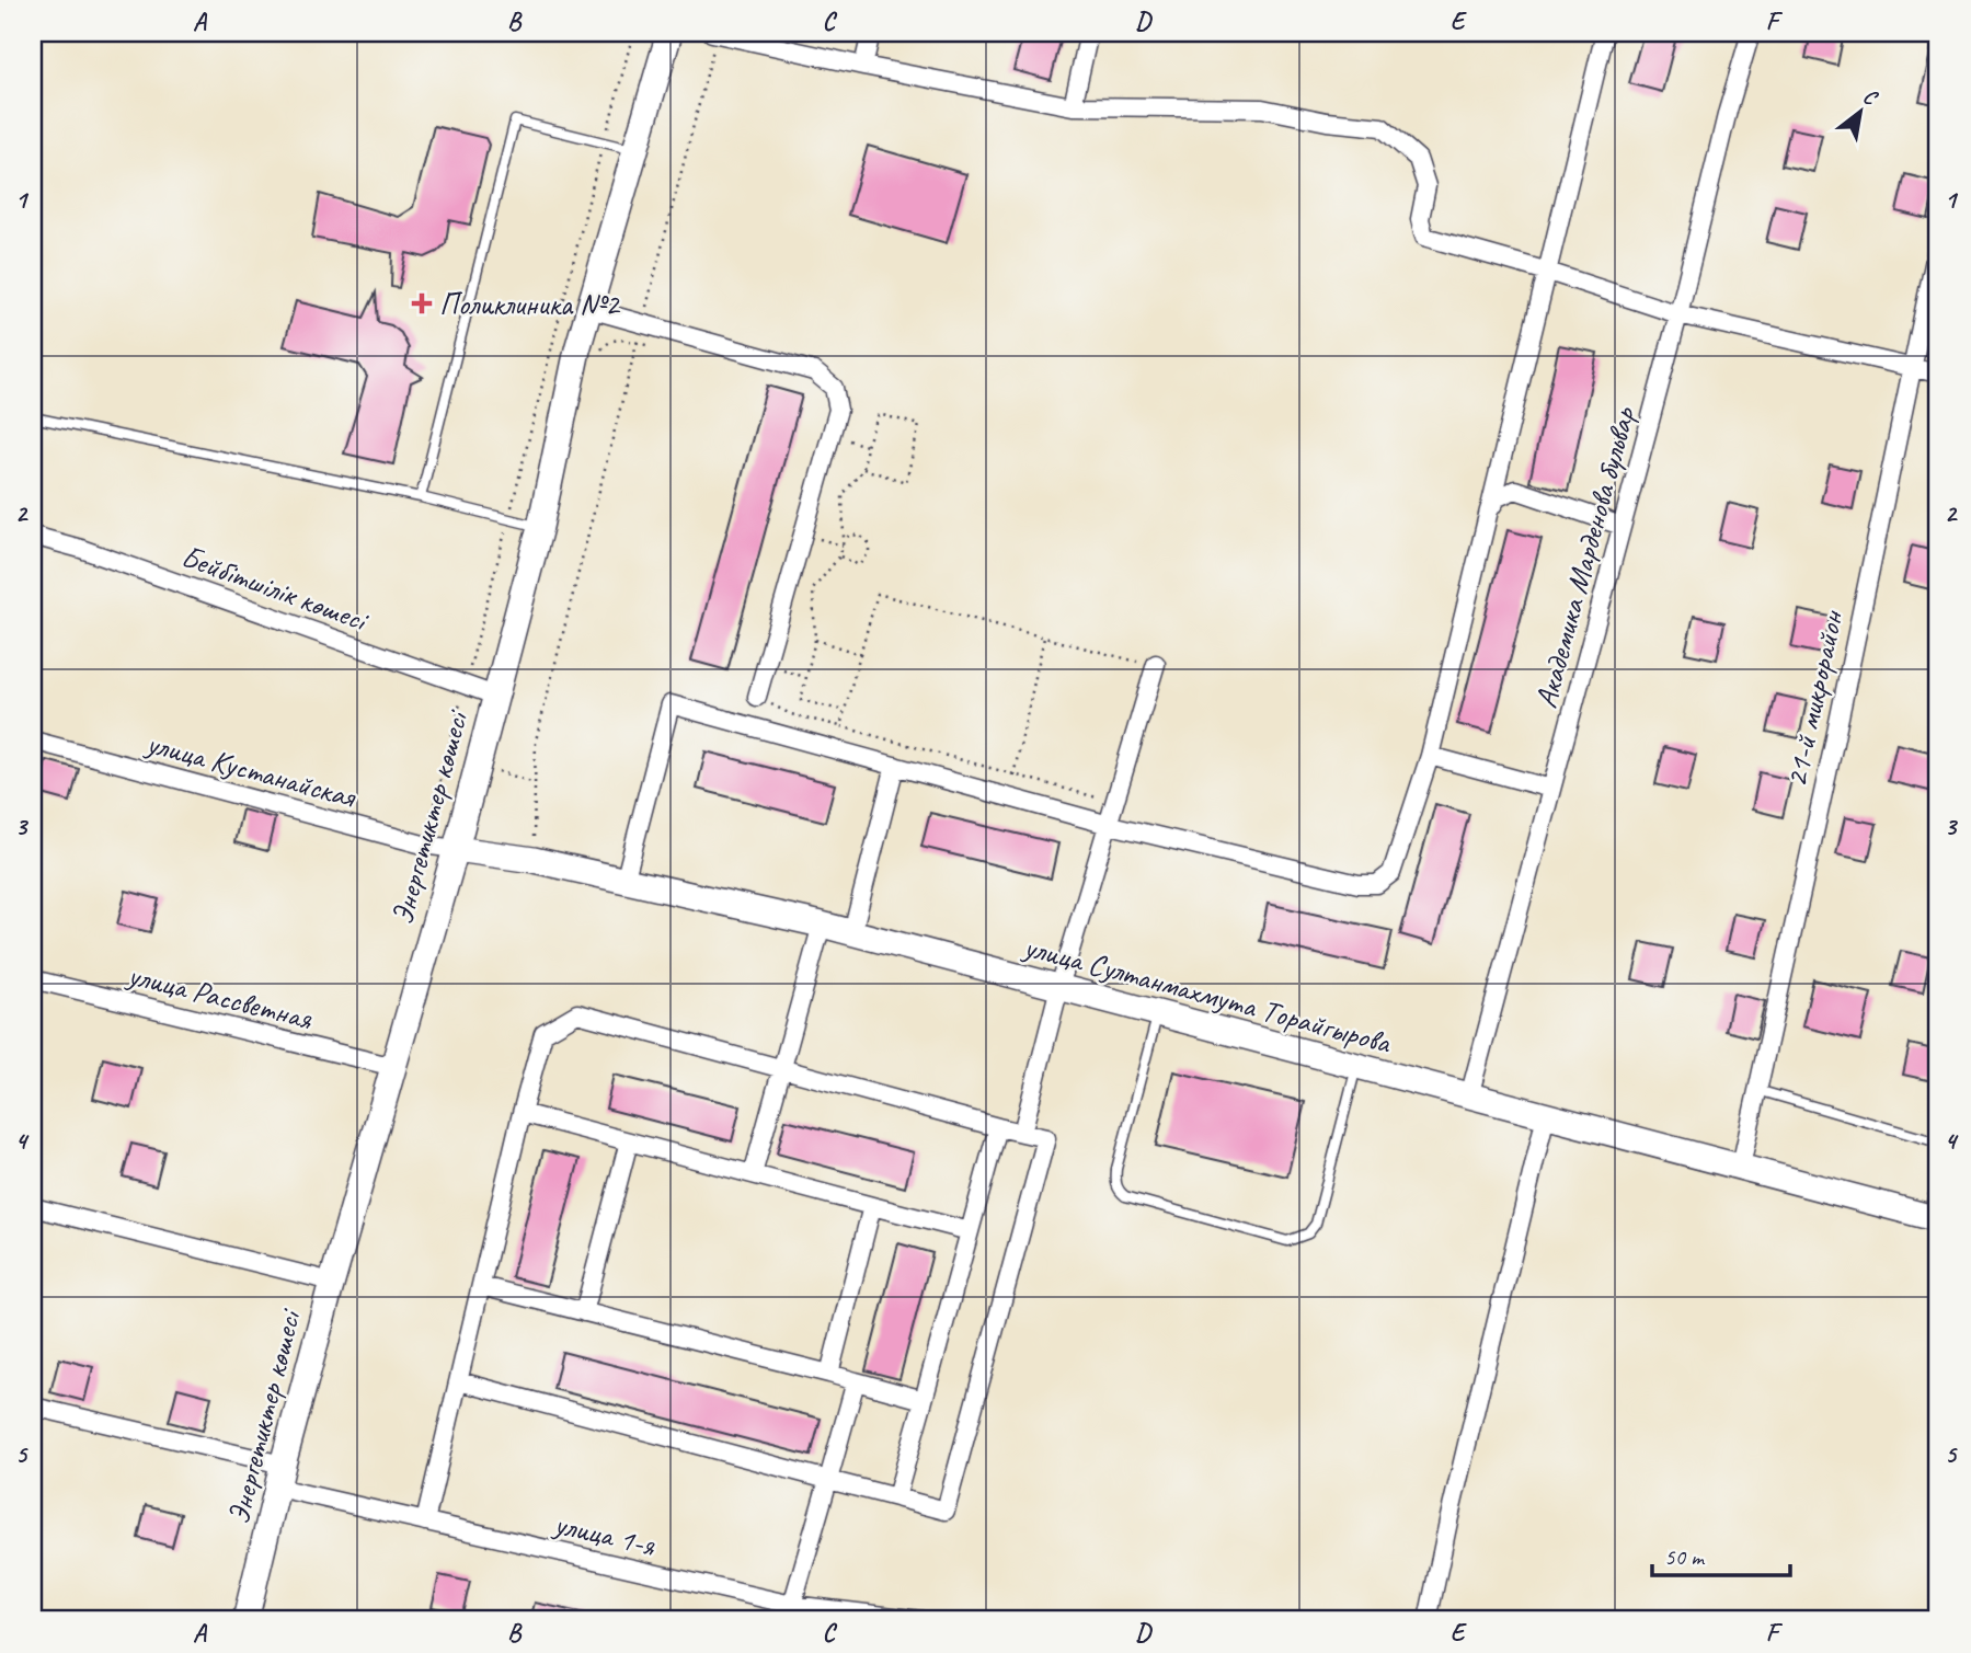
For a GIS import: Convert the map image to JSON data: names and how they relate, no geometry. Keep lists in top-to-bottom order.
{
  "streets": {
    "main road": ["Энергетиктер көшесі", "улица Султанмахмута Торайгырова"],
    "street": [
      "Академика Марденова бульвар",
      "Бейбітшілік көшесі",
      "21-й микрорайон",
      "улица Кустанайская",
      "улица Рассветная",
      "улица 1-я"
    ]
  },
  "crossings": [
    ["Академика Марденова бульвар", "улица Султанмахмута Торайгырова"],
    ["Бейбітшілік көшесі", "Энергетиктер көшесі"],
    ["21-й микрорайон", "улица Султанмахмута Торайгырова"],
    ["улица Кустанайская", "Энергетиктер көшесі"],
    ["улица Кустанайская", "улица Султанмахмута Торайгырова"],
    ["Энергетиктер көшесі", "улица Султанмахмута Торайгырова"],
    ["Энергетиктер көшесі", "улица Рассветная"],
    ["Энергетиктер көшесі", "улица 1-я"]
  ],
  "places": {
    "health": ["Поликлиника №2"]
  },
  "scale_bar": "50 m",
  "north": "top right",
  "grid": {
    "columns": [
      "A",
      "B",
      "C",
      "D",
      "E",
      "F"
    ],
    "rows": [
      "1",
      "2",
      "3",
      "4",
      "5"
    ]
  }
}
